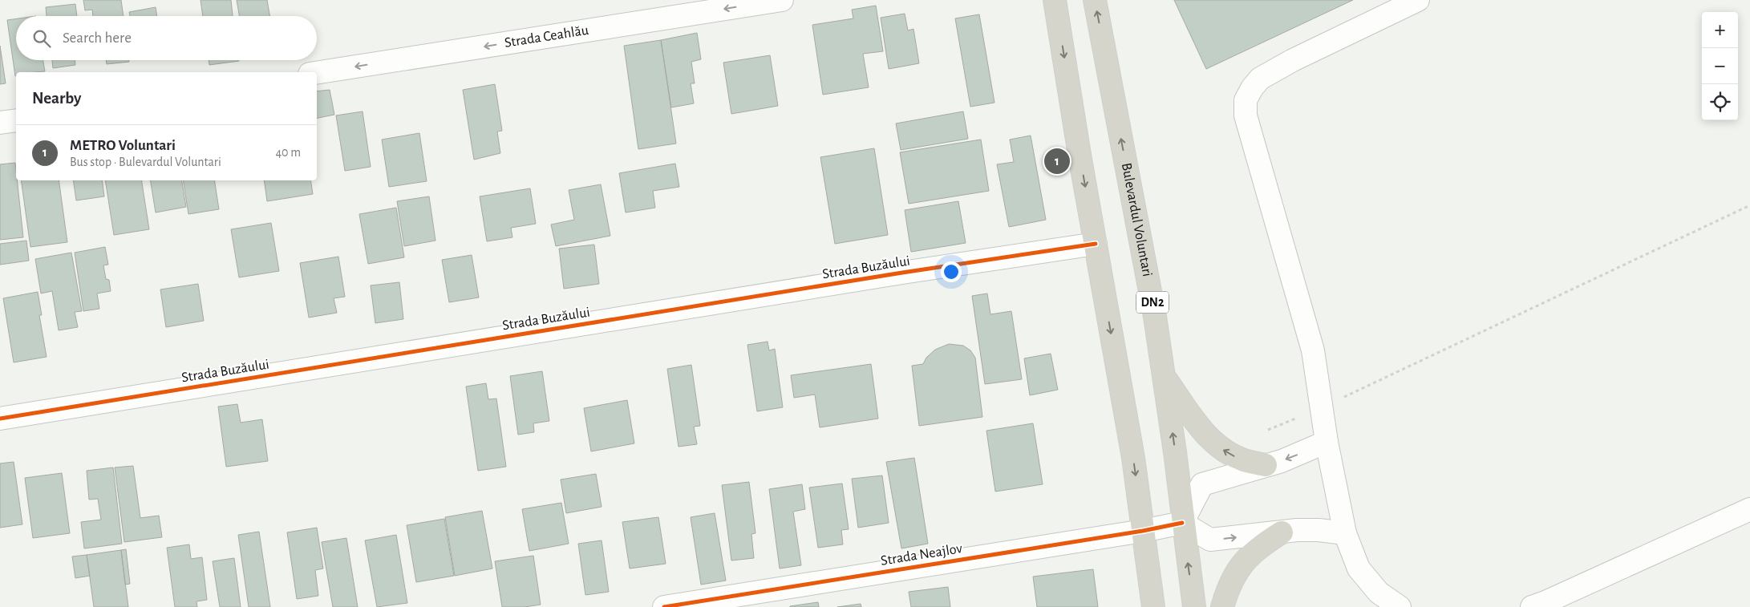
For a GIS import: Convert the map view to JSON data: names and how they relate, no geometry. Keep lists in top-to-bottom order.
{
  "streets": {
    "highway": ["Bulevardul Voluntari", "DN2"],
    "street": ["Strada Ceahlău", "Strada Buzăului", "Strada Neajlov"]
  },
  "crossings": [
    ["Bulevardul Voluntari", "Strada Neajlov"]
  ],
  "one_way": ["Strada Ceahlău"],
  "page": {
    "map_buttons": ["+", "−"],
    "search": "Search here",
    "heading": "Nearby",
    "list": [
      {
        "mark": "1",
        "name": "METRO Voluntari",
        "note": "Bus stop · Bulevardul Voluntari",
        "value": "40 m"
      }
    ],
    "pins": "1"
  }
}
